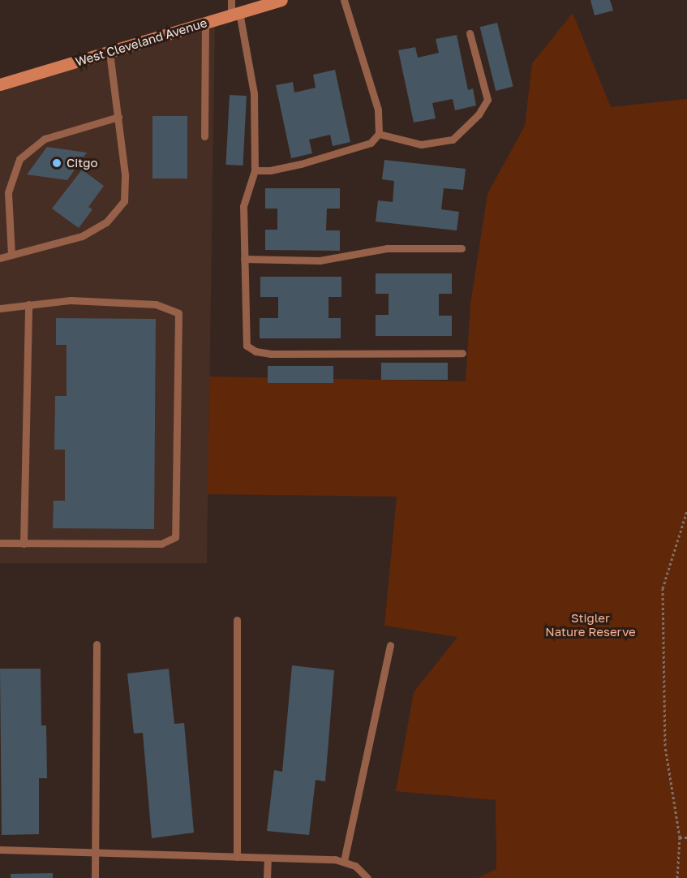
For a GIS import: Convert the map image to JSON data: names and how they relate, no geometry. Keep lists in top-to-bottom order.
{
  "streets": {
    "main road": ["West Cleveland Avenue"]
  },
  "parks": ["Stigler Nature Reserve"],
  "places": ["Citgo"]
}
